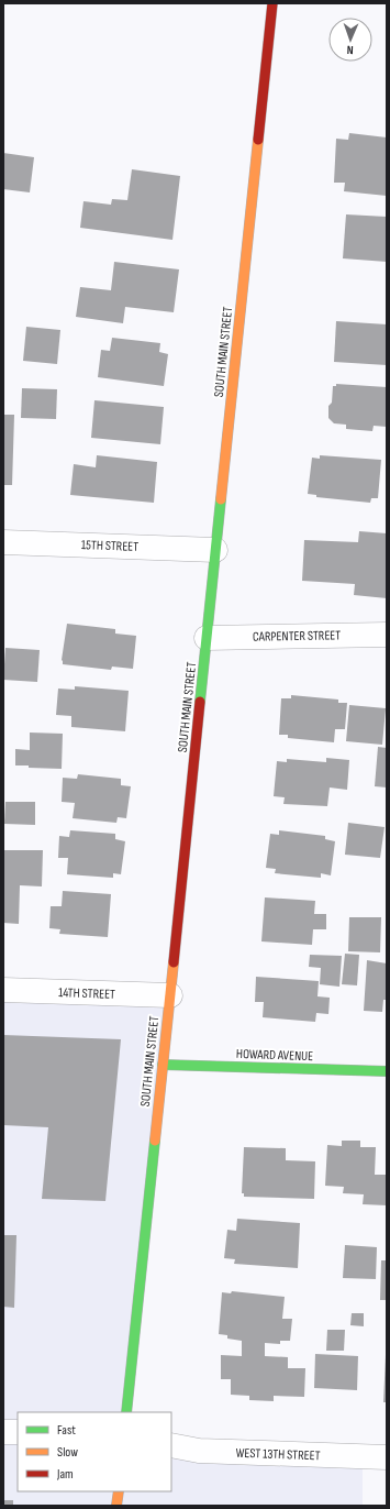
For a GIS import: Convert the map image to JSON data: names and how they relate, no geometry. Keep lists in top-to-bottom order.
{
  "streets": {
    "main road": ["SOUTH MAIN STREET", "HOWARD AVENUE"],
    "street": [
      "15TH STREET",
      "CARPENTER STREET",
      "14TH STREET",
      "WEST 13TH STREET"
    ]
  },
  "crossings": [
    ["SOUTH MAIN STREET", "15TH STREET"],
    ["SOUTH MAIN STREET", "CARPENTER STREET"],
    ["SOUTH MAIN STREET", "14TH STREET"],
    ["SOUTH MAIN STREET", "HOWARD AVENUE"]
  ],
  "legend": ["Fast", "Slow", "Jam"],
  "north": "bottom"
}
